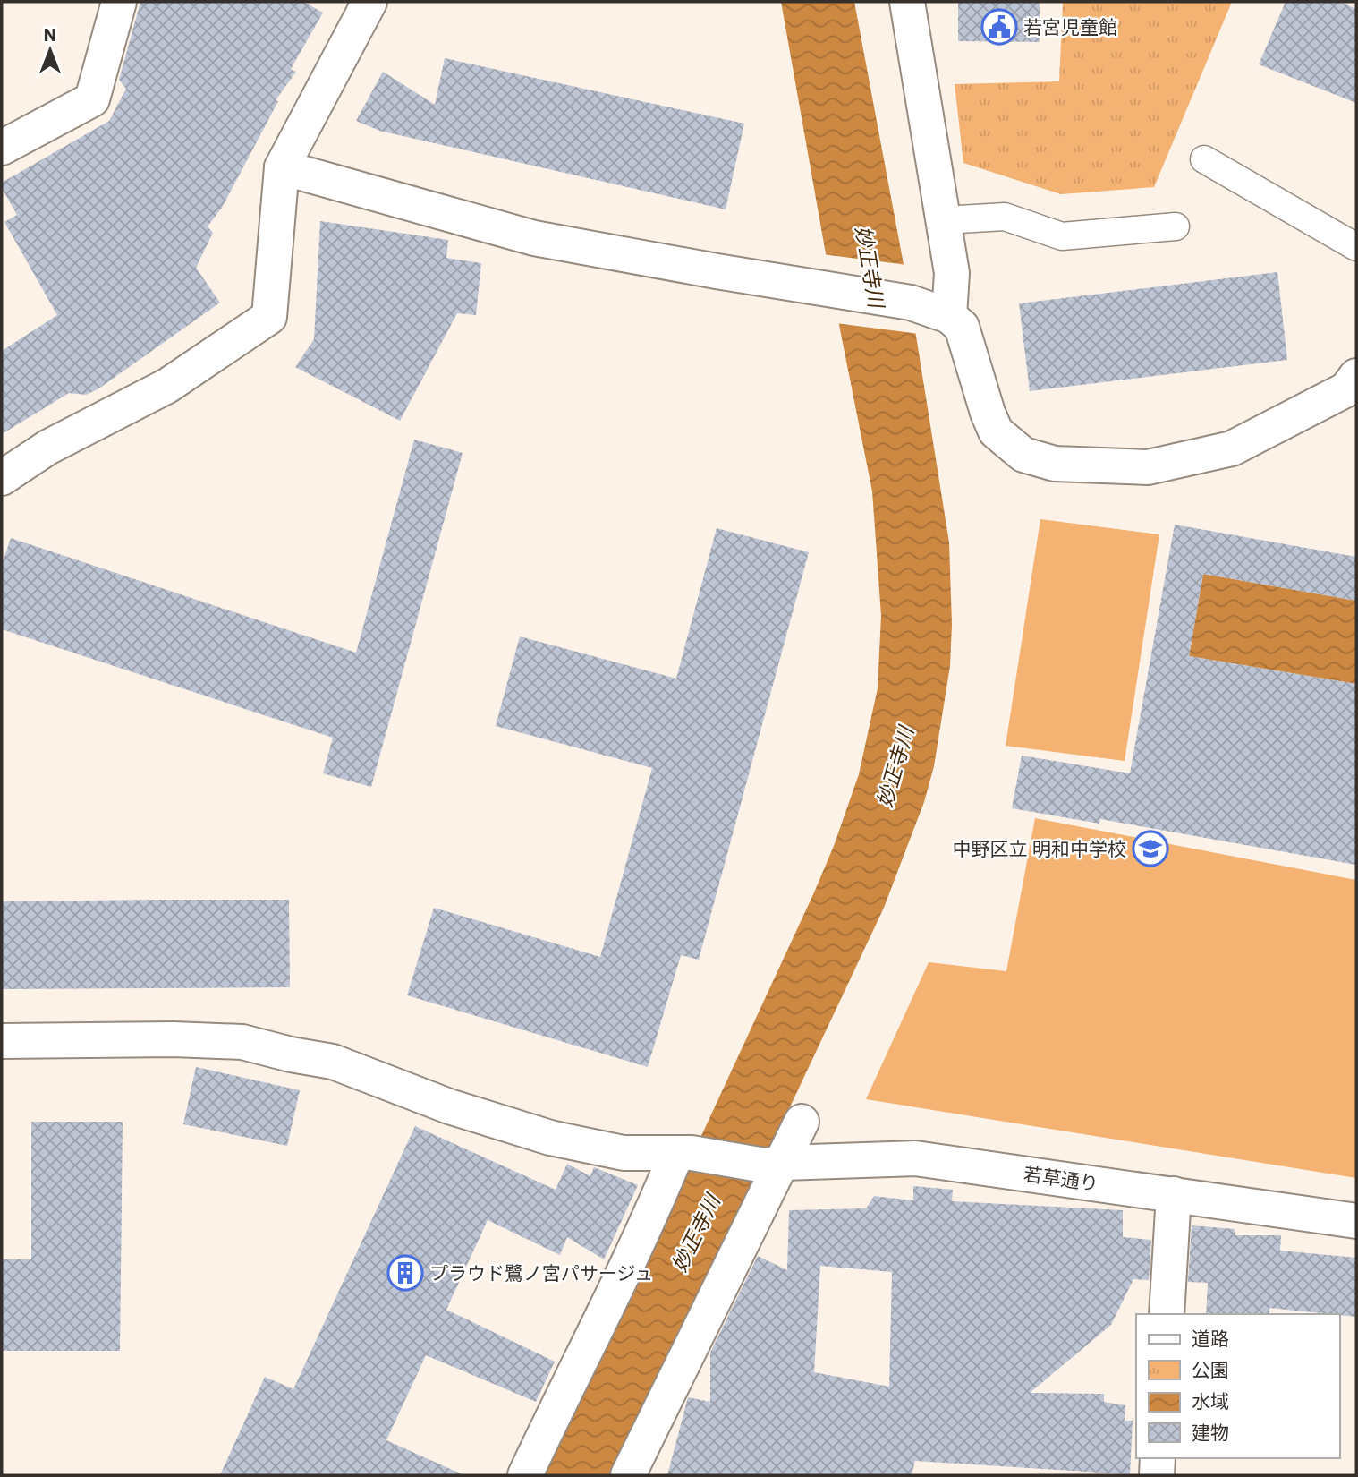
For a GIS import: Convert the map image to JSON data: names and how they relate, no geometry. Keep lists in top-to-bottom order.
{
  "streets": {
    "street": ["若草通り"]
  },
  "water": ["妙正寺川"],
  "places": {
    "public building": ["若宮児童館"],
    "school or university": ["中野区立 明和中学校"],
    "building": ["プラウド鷺ノ宮パサージュ"]
  },
  "legend": [
    "道路",
    "公園",
    "水域",
    "建物"
  ],
  "north": "top"
}
